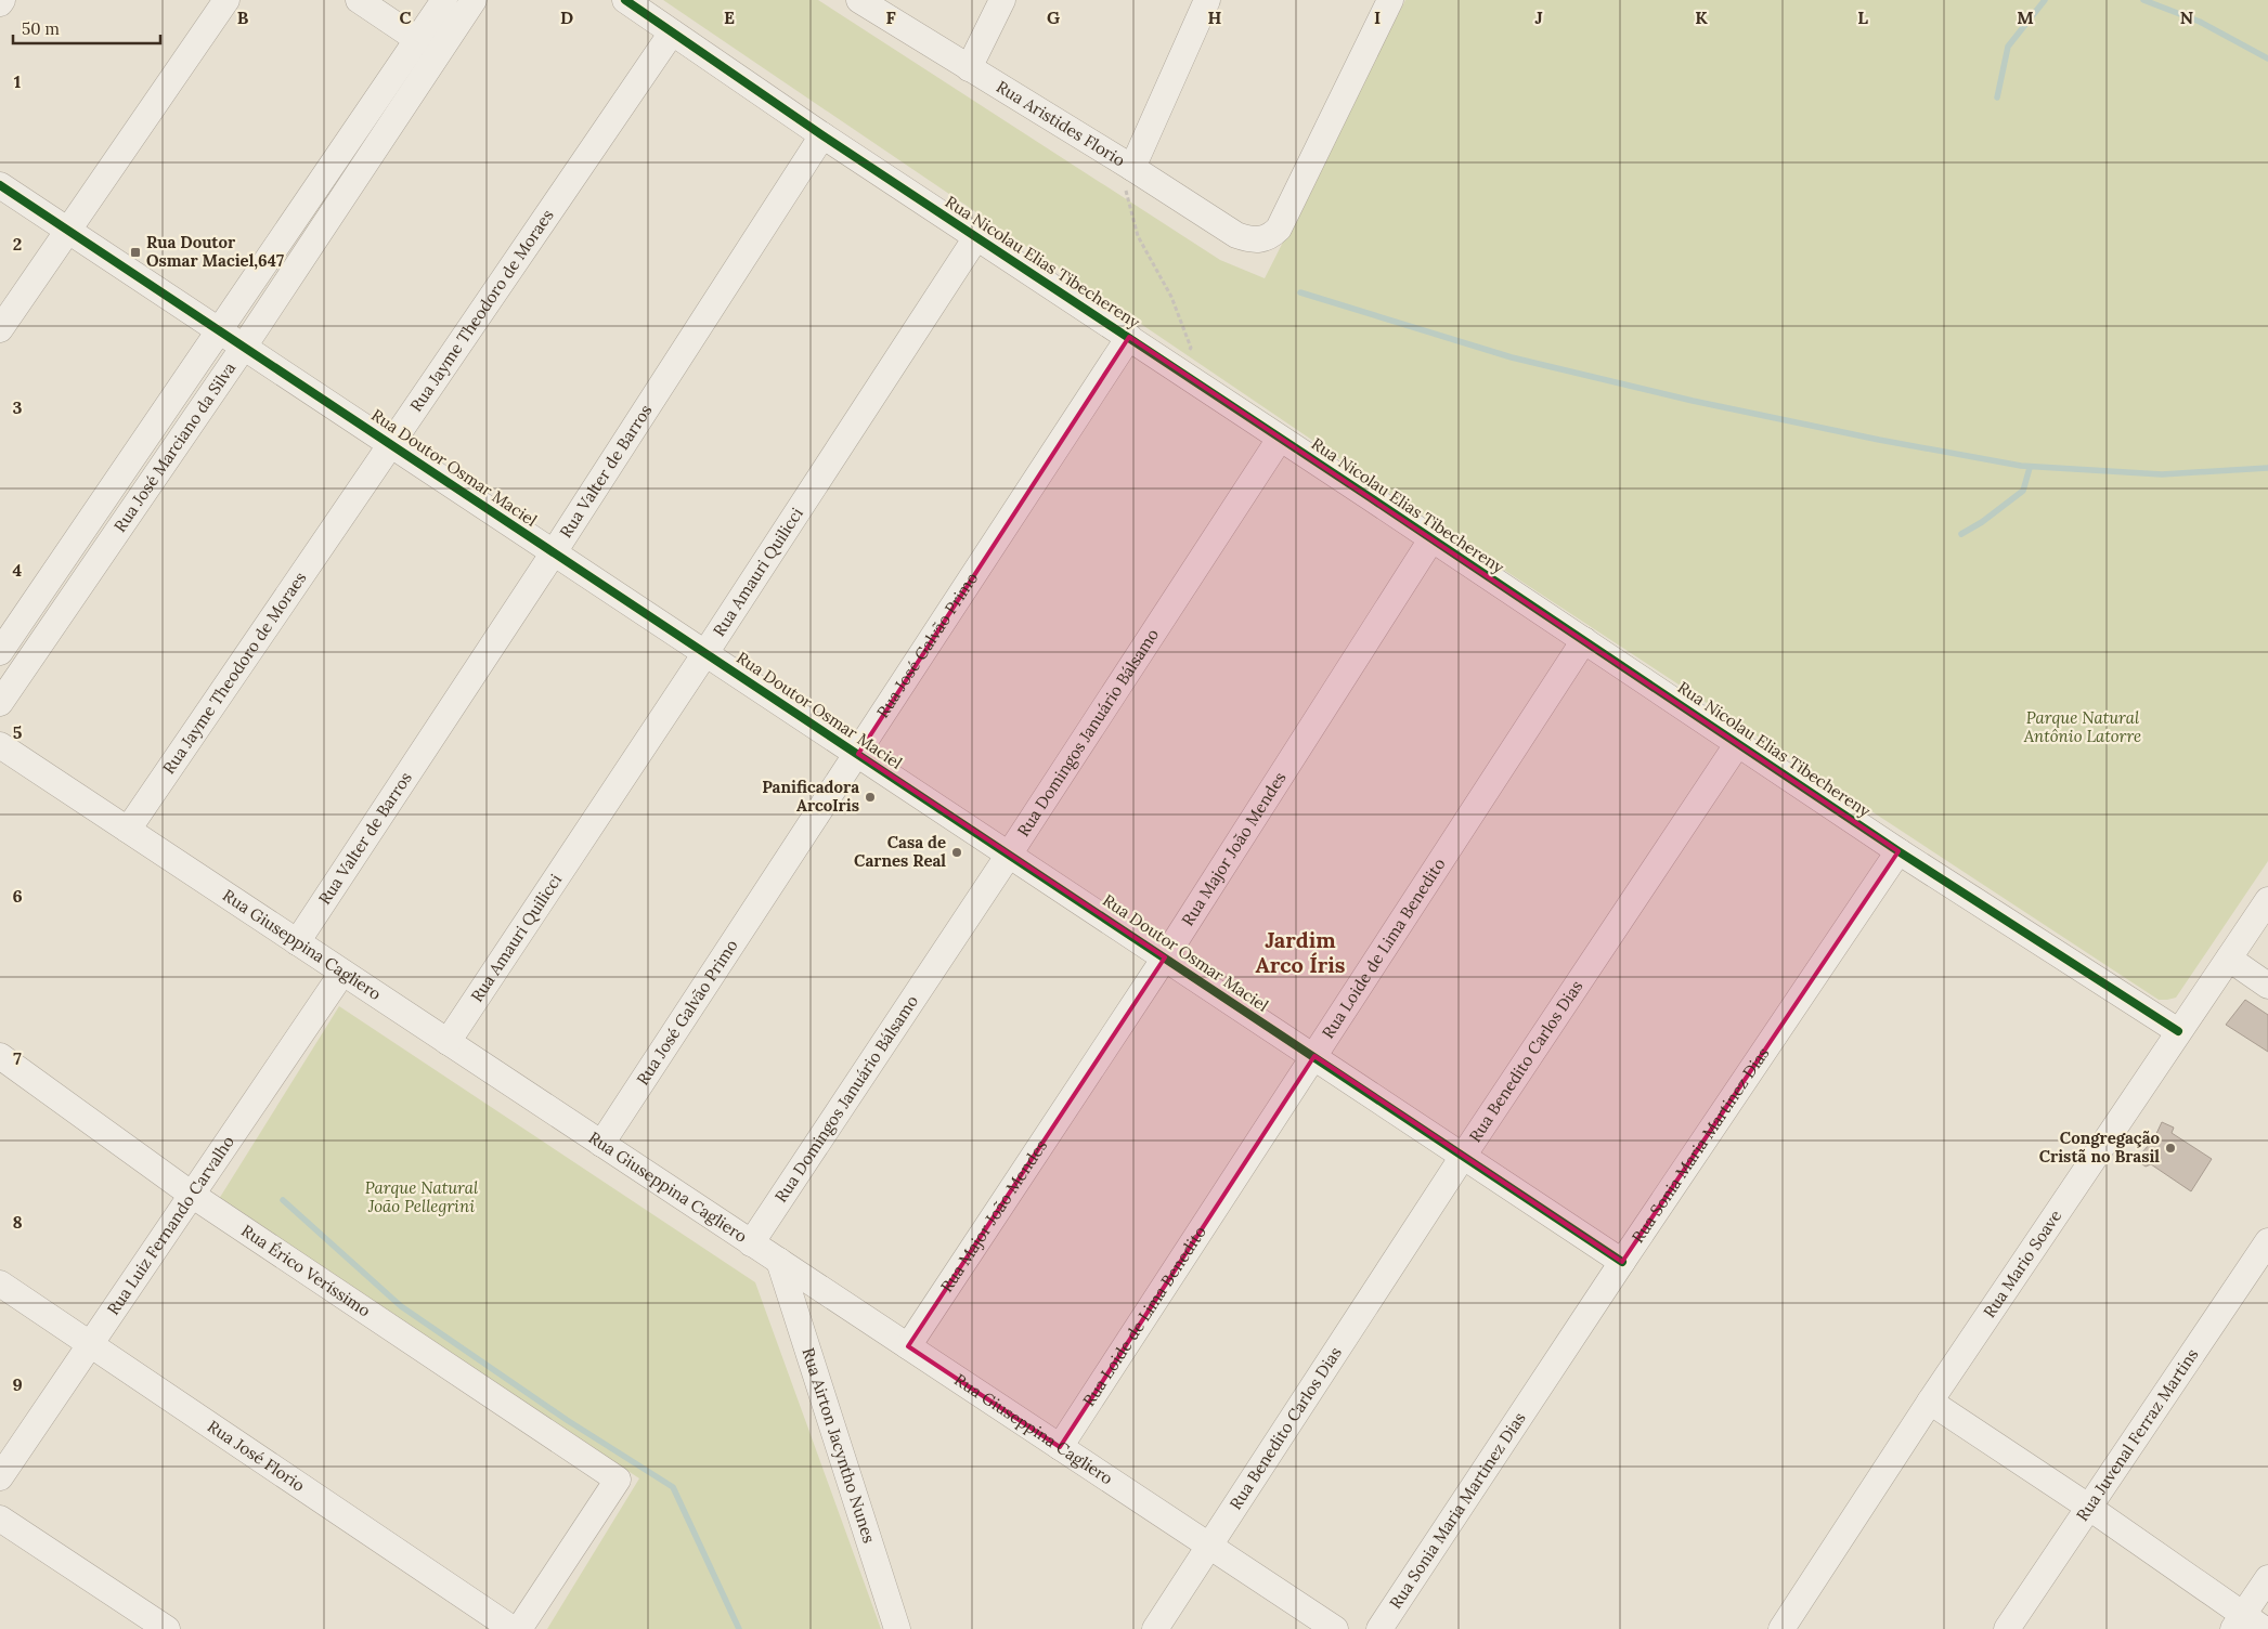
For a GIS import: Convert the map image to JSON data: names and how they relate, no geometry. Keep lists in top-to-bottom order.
{
  "streets": {
    "street": [
      "Rua Aristides Florio",
      "Rua Nicolau Elias Tibechereny",
      "Rua Jayme Theodoro de Moraes",
      "Rua José Marciano da Silva",
      "Rua Doutor Osmar Maciel",
      "Rua Valter de Barros",
      "Rua Amauri Quilicci",
      "Rua José Galvão Primo",
      "Rua Domingos Januário Bálsamo",
      "Rua Major João Mendes",
      "Rua Giuseppina Cagliero",
      "Rua Loide de Lima Benedito",
      "Rua Benedito Carlos Dias",
      "Rua Sonia Maria Martinez Dias",
      "Rua Luiz Fernando Carvalho",
      "Rua Mario Soave",
      "Rua Érico Veríssimo",
      "Rua Juvenal Ferraz Martins",
      "Rua Airton Jacyntho Nunes",
      "Rua José Florio"
    ]
  },
  "crossings": [
    ["Rua Nicolau Elias Tibechereny", "Rua Jayme Theodoro de Moraes"],
    ["Rua Nicolau Elias Tibechereny", "Rua Valter de Barros"],
    ["Rua Nicolau Elias Tibechereny", "Rua Amauri Quilicci"],
    ["Rua Nicolau Elias Tibechereny", "Rua José Galvão Primo"],
    ["Rua Nicolau Elias Tibechereny", "Rua Domingos Januário Bálsamo"],
    ["Rua Nicolau Elias Tibechereny", "Rua Major João Mendes"],
    ["Rua Nicolau Elias Tibechereny", "Rua Loide de Lima Benedito"],
    ["Rua Nicolau Elias Tibechereny", "Rua Benedito Carlos Dias"],
    ["Rua Nicolau Elias Tibechereny", "Rua Sonia Maria Martinez Dias"],
    ["Rua Nicolau Elias Tibechereny", "Rua Mario Soave"],
    ["Rua Jayme Theodoro de Moraes", "Rua Doutor Osmar Maciel"],
    ["Rua Jayme Theodoro de Moraes", "Rua Giuseppina Cagliero"],
    ["Rua José Marciano da Silva", "Rua Doutor Osmar Maciel"],
    ["Rua Doutor Osmar Maciel", "Rua Valter de Barros"],
    ["Rua Doutor Osmar Maciel", "Rua Amauri Quilicci"],
    ["Rua Doutor Osmar Maciel", "Rua José Galvão Primo"],
    ["Rua Doutor Osmar Maciel", "Rua Domingos Januário Bálsamo"],
    ["Rua Doutor Osmar Maciel", "Rua Major João Mendes"],
    ["Rua Doutor Osmar Maciel", "Rua Loide de Lima Benedito"],
    ["Rua Doutor Osmar Maciel", "Rua Benedito Carlos Dias"],
    ["Rua Doutor Osmar Maciel", "Rua Sonia Maria Martinez Dias"],
    ["Rua Valter de Barros", "Rua Giuseppina Cagliero"],
    ["Rua Amauri Quilicci", "Rua Giuseppina Cagliero"],
    ["Rua José Galvão Primo", "Rua Giuseppina Cagliero"],
    ["Rua Domingos Januário Bálsamo", "Rua Giuseppina Cagliero"],
    ["Rua Major João Mendes", "Rua Giuseppina Cagliero"],
    ["Rua Giuseppina Cagliero", "Rua Loide de Lima Benedito"],
    ["Rua Giuseppina Cagliero", "Rua Benedito Carlos Dias"],
    ["Rua Giuseppina Cagliero", "Rua Luiz Fernando Carvalho"],
    ["Rua Giuseppina Cagliero", "Rua Airton Jacyntho Nunes"],
    ["Rua Luiz Fernando Carvalho", "Rua Érico Veríssimo"],
    ["Rua Luiz Fernando Carvalho", "Rua José Florio"]
  ],
  "districts": ["Jardim Arco Íris"],
  "parks": ["Parque Natural Antônio Latorre", "Parque Natural João Pellegrini"],
  "places": {
    "transit": ["Rua Doutor Osmar Maciel,647"],
    "other": ["Panificadora ArcoIris", "Casa de Carnes Real", "Congregação Cristã no Brasil"]
  },
  "scale_bar": "50 m",
  "grid": {
    "columns": [
      "B",
      "C",
      "D",
      "E",
      "F",
      "G",
      "H",
      "I",
      "J",
      "K",
      "L",
      "M",
      "N"
    ],
    "rows": [
      "1",
      "2",
      "3",
      "4",
      "5",
      "6",
      "7",
      "8",
      "9"
    ]
  }
}
